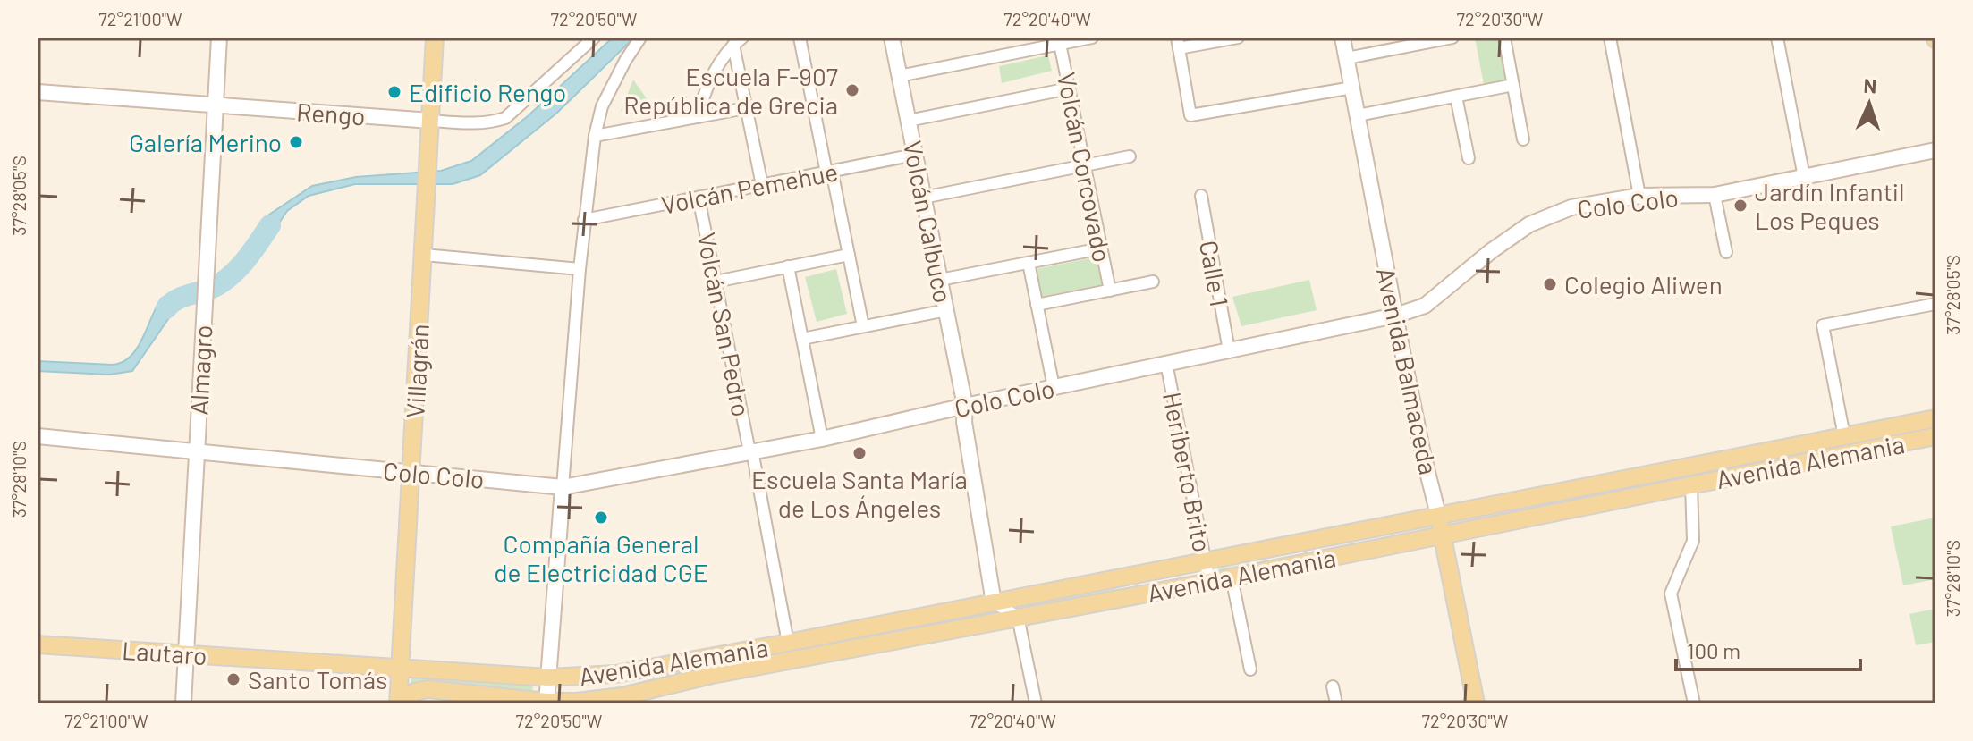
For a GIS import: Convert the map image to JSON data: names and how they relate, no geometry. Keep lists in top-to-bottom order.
{
  "streets": {
    "main road": [
      "Villagrán",
      "Avenida Balmaceda",
      "Avenida Alemania",
      "Lautaro"
    ],
    "street": [
      "Rengo",
      "Volcán Corcovado",
      "Volcán Pemehue",
      "Colo Colo",
      "Volcán Calbuco",
      "Calle 1",
      "Volcán San Pedro",
      "Almagro",
      "Heriberto Brito"
    ]
  },
  "crossings": [
    ["Rengo", "Almagro"],
    ["Rengo", "Villagrán"],
    ["Volcán Pemehue", "Volcán Calbuco"],
    ["Volcán Pemehue", "Volcán San Pedro"],
    ["Colo Colo", "Volcán Calbuco"],
    ["Colo Colo", "Calle 1"],
    ["Colo Colo", "Volcán San Pedro"],
    ["Colo Colo", "Almagro"],
    ["Colo Colo", "Villagrán"],
    ["Colo Colo", "Avenida Balmaceda"],
    ["Colo Colo", "Heriberto Brito"],
    ["Volcán Calbuco", "Avenida Alemania"],
    ["Volcán San Pedro", "Avenida Alemania"],
    ["Almagro", "Lautaro"],
    ["Villagrán", "Lautaro"],
    ["Avenida Balmaceda", "Avenida Alemania"],
    ["Avenida Alemania", "Heriberto Brito"],
    ["Avenida Alemania", "Lautaro"]
  ],
  "places": [
    "Escuela F-907 República de Grecia",
    "Edificio Rengo",
    "Galería Merino",
    "Jardín Infantil Los Peques",
    "Colegio Aliwen",
    "Escuela Santa María de Los Ángeles",
    "Compañía General de Electricidad CGE",
    "Santo Tomás"
  ],
  "scale_bar": "100 m",
  "north": "top",
  "coordinates": [
    "72°21'00\"W",
    "72°20'50\"W",
    "72°20'40\"W",
    "72°20'30\"W",
    "37°28'05\"S",
    "37°28'10\"S"
  ]
}
